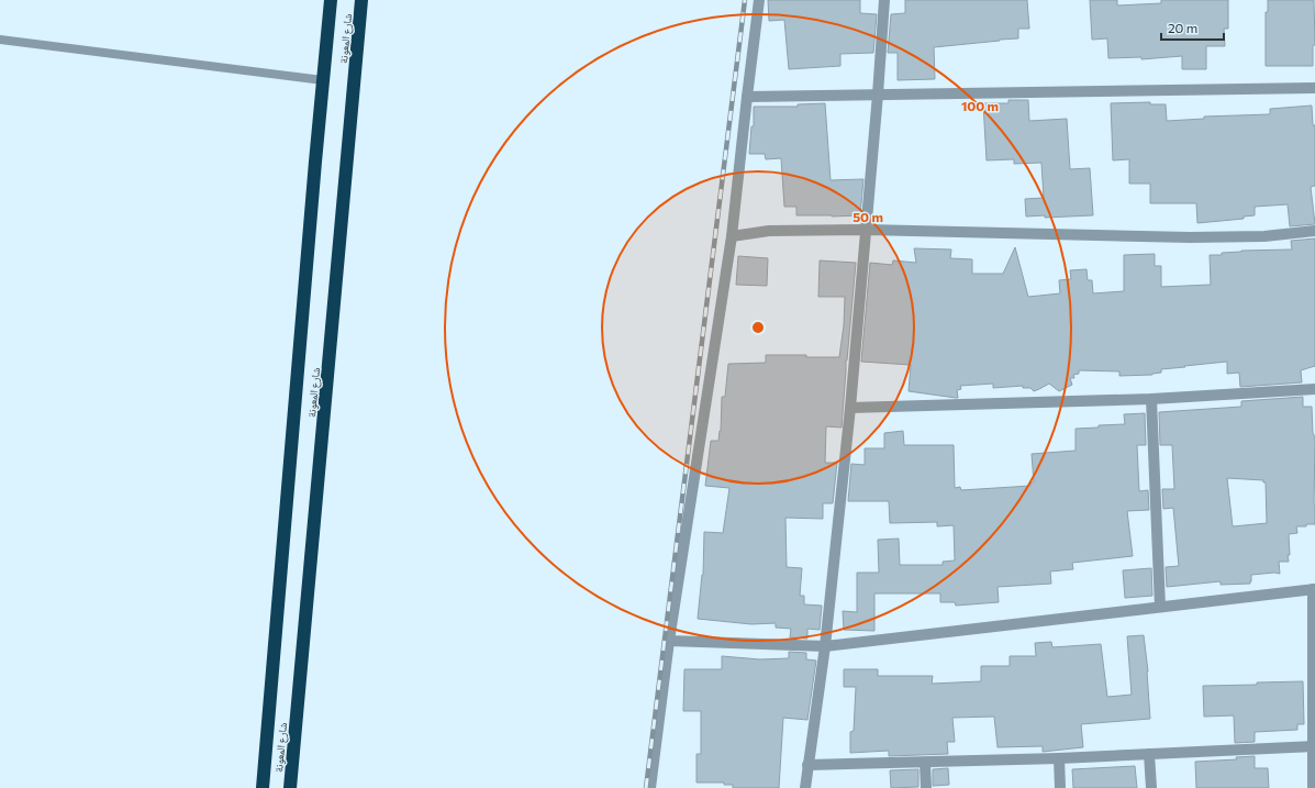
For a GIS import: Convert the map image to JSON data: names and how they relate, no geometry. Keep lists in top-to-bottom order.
{
  "streets": {
    "highway": ["شارع المعونة"]
  },
  "scale_bar": "20 m",
  "rings": ["100 m", "50 m"]
}
